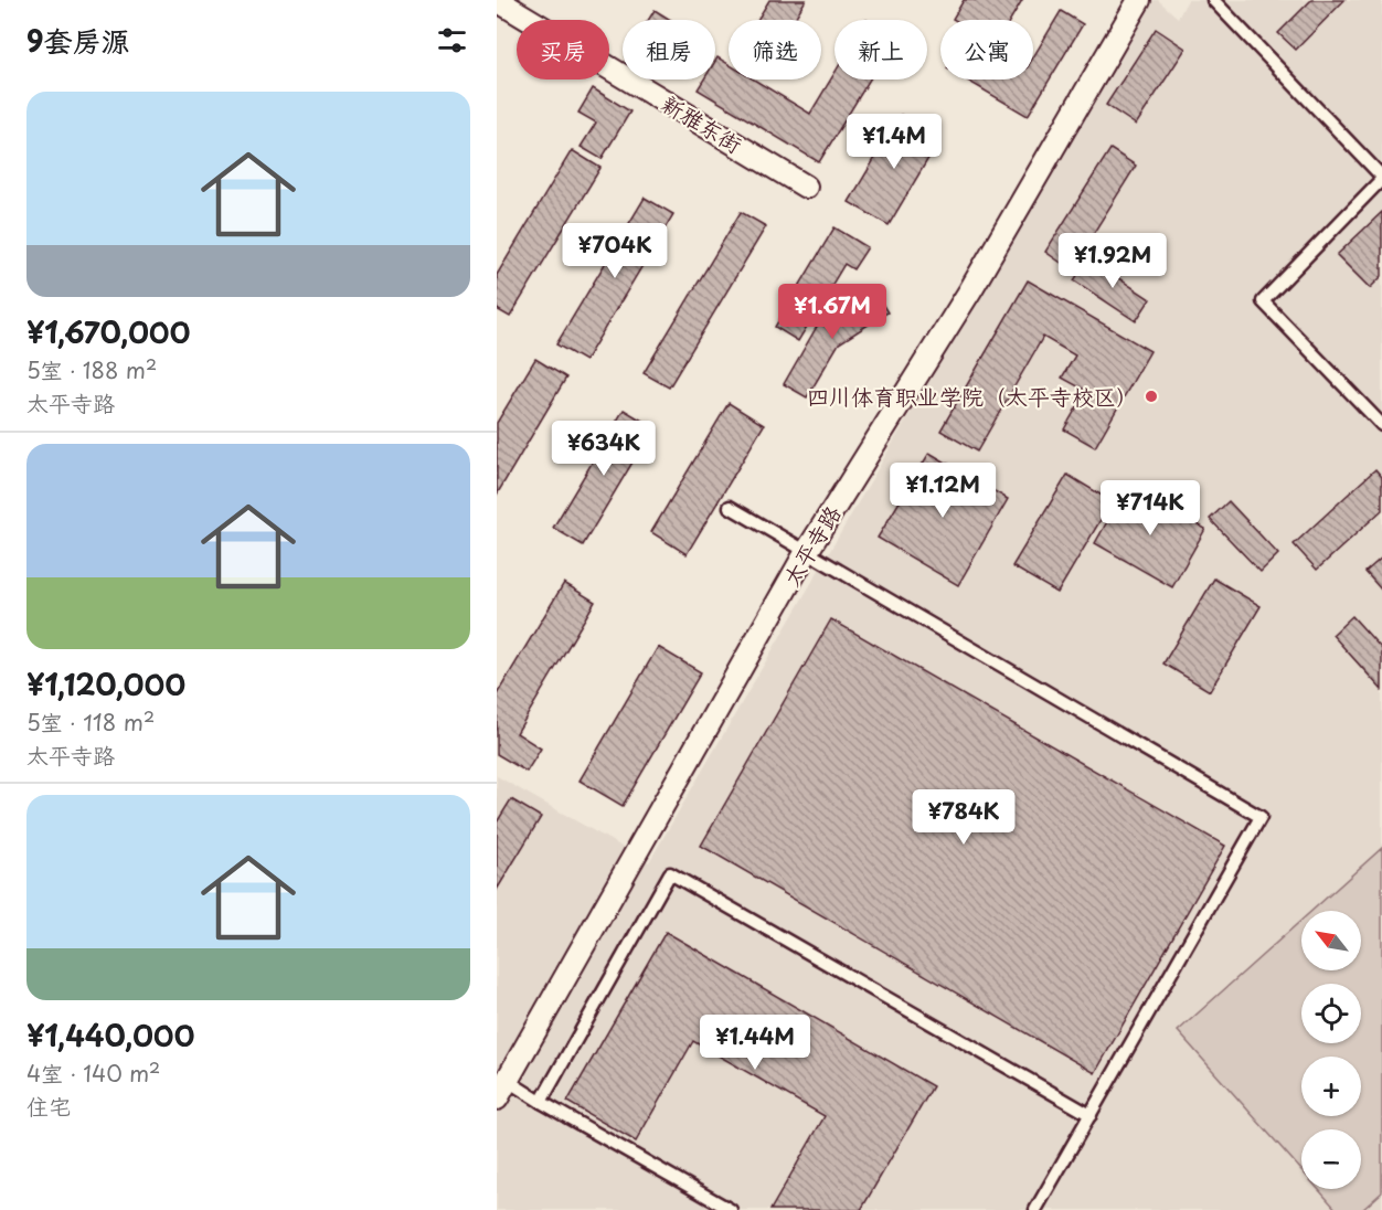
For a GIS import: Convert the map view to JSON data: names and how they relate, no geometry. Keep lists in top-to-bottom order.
{
  "streets": {
    "street": ["新雅东街", "太平寺路"]
  },
  "places": ["四川体育职业学院（太平寺校区）"],
  "north": "top left",
  "page": {
    "heading": "9套房源",
    "chip": [
      "买房",
      "租房",
      "筛选",
      "新上",
      "公寓"
    ],
    "list": [
      {
        "name": "¥1,670,000",
        "note": "5室 · 188 m² · 太平寺路"
      },
      {
        "name": "¥1,120,000",
        "note": "5室 · 118 m² · 太平寺路"
      },
      {
        "name": "¥1,440,000",
        "note": "4室 · 140 m² · 住宅"
      }
    ],
    "price": [
      "¥1.4M",
      "¥704K",
      "¥1.92M",
      "¥1.67M",
      "¥634K",
      "¥1.12M",
      "¥714K",
      "¥784K",
      "¥1.44M"
    ],
    "map_buttons": ["+", "−"]
  }
}
